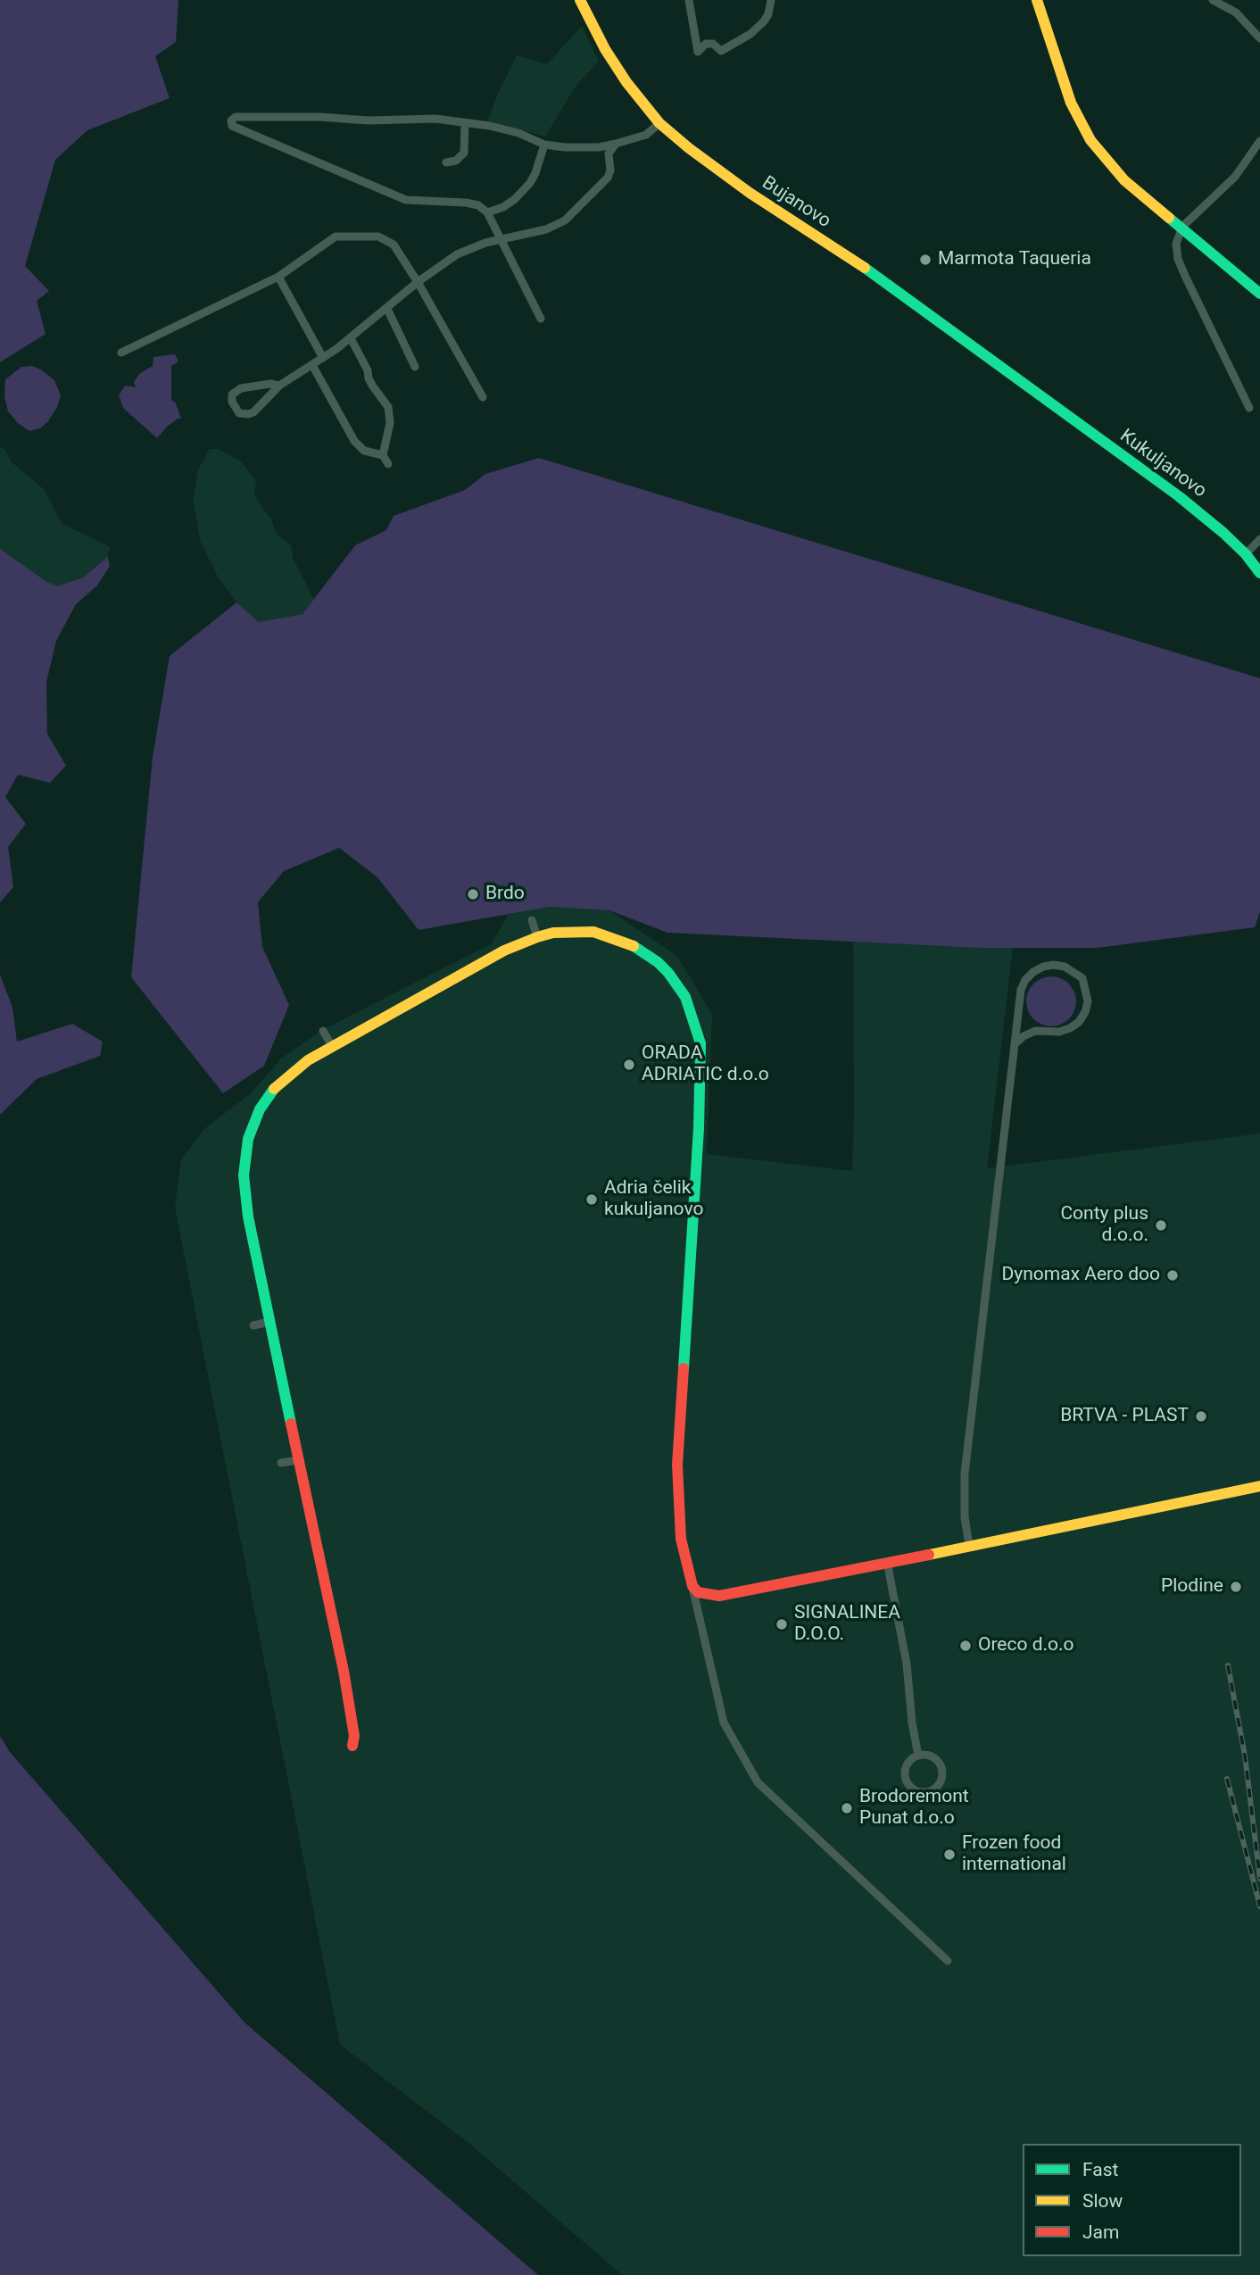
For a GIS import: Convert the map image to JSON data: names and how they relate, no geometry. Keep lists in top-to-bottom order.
{
  "streets": {
    "street": ["Bujanovo", "Kukuljanovo"]
  },
  "crossings": [
    ["Bujanovo", "Kukuljanovo"]
  ],
  "places": [
    "Marmota Taqueria",
    "Brdo",
    "ORADA ADRIATIC d.o.o",
    "Adria čelik kukuljanovo",
    "Conty plus d.o.o.",
    "Dynomax Aero doo",
    "BRTVA - PLAST",
    "Plodine",
    "SIGNALINEA D.O.O.",
    "Oreco d.o.o",
    "Brodoremont Punat d.o.o",
    "Frozen food international"
  ],
  "legend": ["Fast", "Slow", "Jam"]
}
